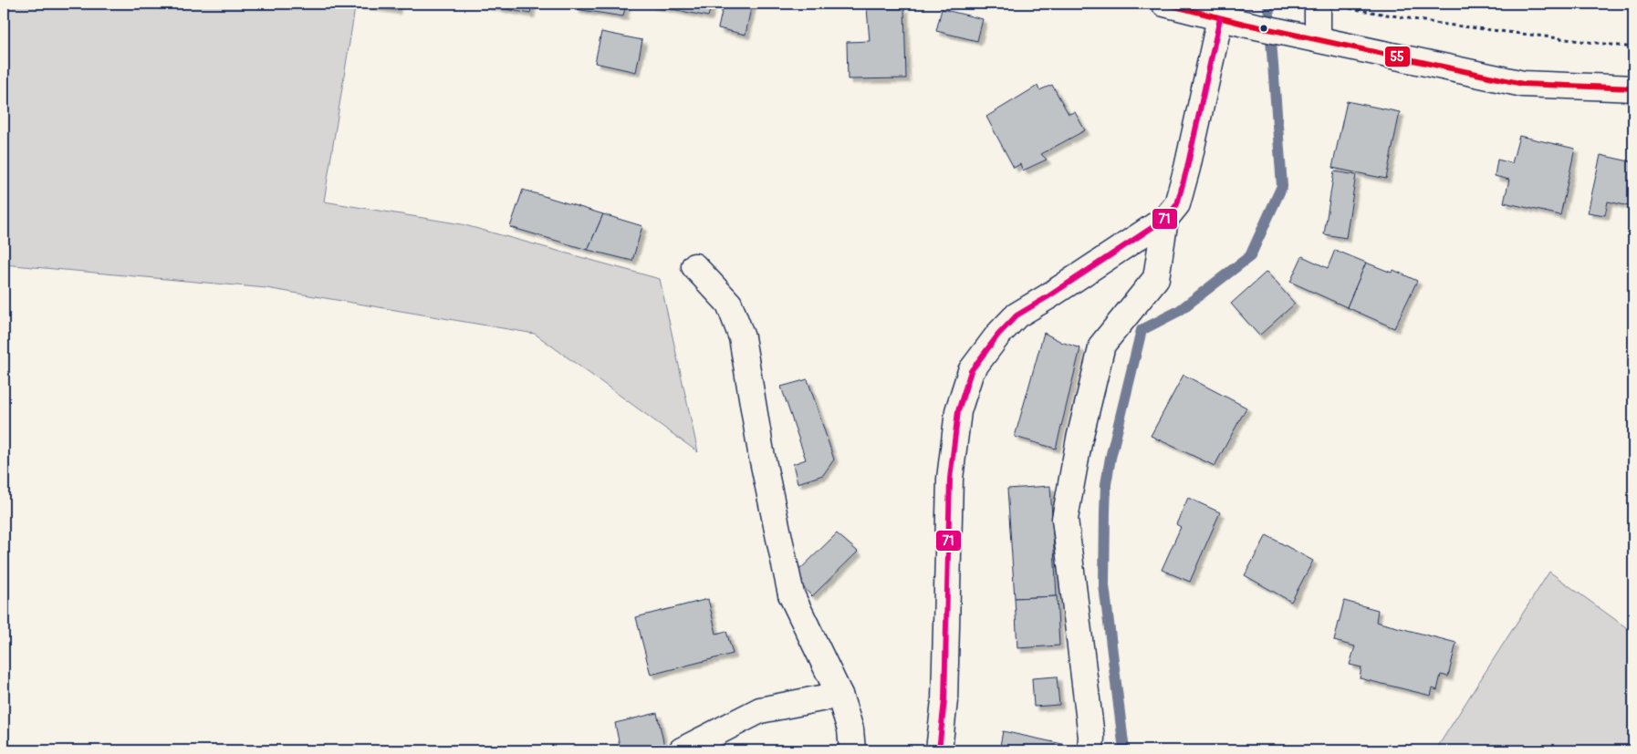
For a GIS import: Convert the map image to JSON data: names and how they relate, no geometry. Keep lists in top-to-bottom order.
{
  "lines": ["transit line 55", "transit line 71"]
}
